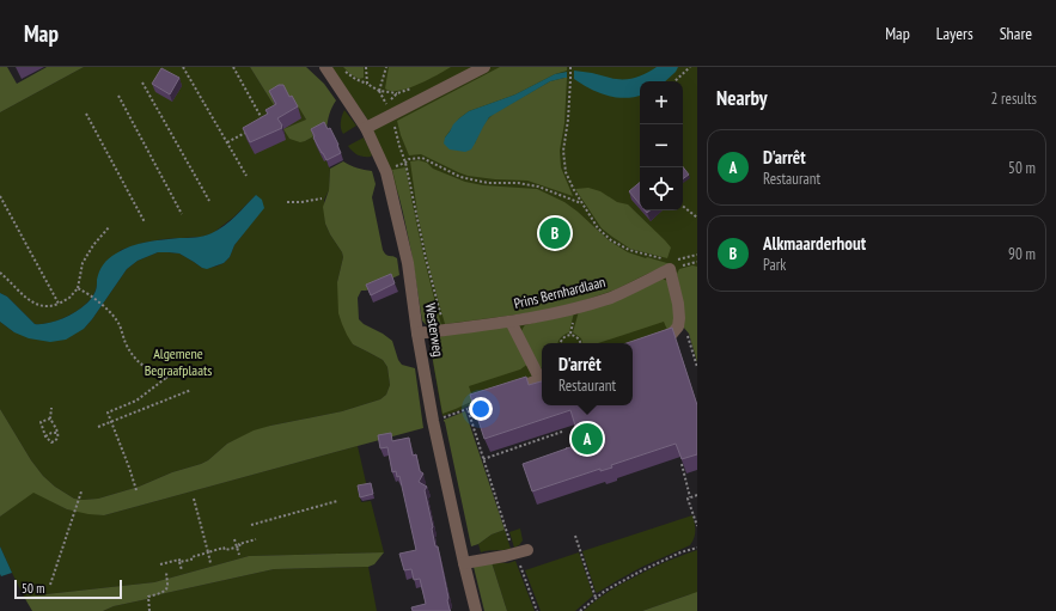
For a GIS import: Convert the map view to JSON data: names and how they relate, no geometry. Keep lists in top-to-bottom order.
{
  "streets": {
    "street": ["Prins Bernhardlaan", "Westerweg"]
  },
  "crossings": [
    ["Prins Bernhardlaan", "Westerweg"]
  ],
  "parks": ["Algemene Begraafplaats"],
  "scale_bar": "50 m",
  "page": {
    "header": "Map",
    "nav": ["Map", "Layers", "Share"],
    "heading": ["Nearby", "2 results"],
    "map_buttons": ["+", "−"],
    "list": [
      {
        "mark": "A",
        "name": "D'arrêt",
        "note": "Restaurant",
        "value": "50 m"
      },
      {
        "mark": "B",
        "name": "Alkmaarderhout",
        "note": "Park",
        "value": "90 m"
      }
    ],
    "pins": ["B", "A"],
    "popup": ["D'arrêt", "Restaurant"],
    "scale": "50 m"
  }
}
